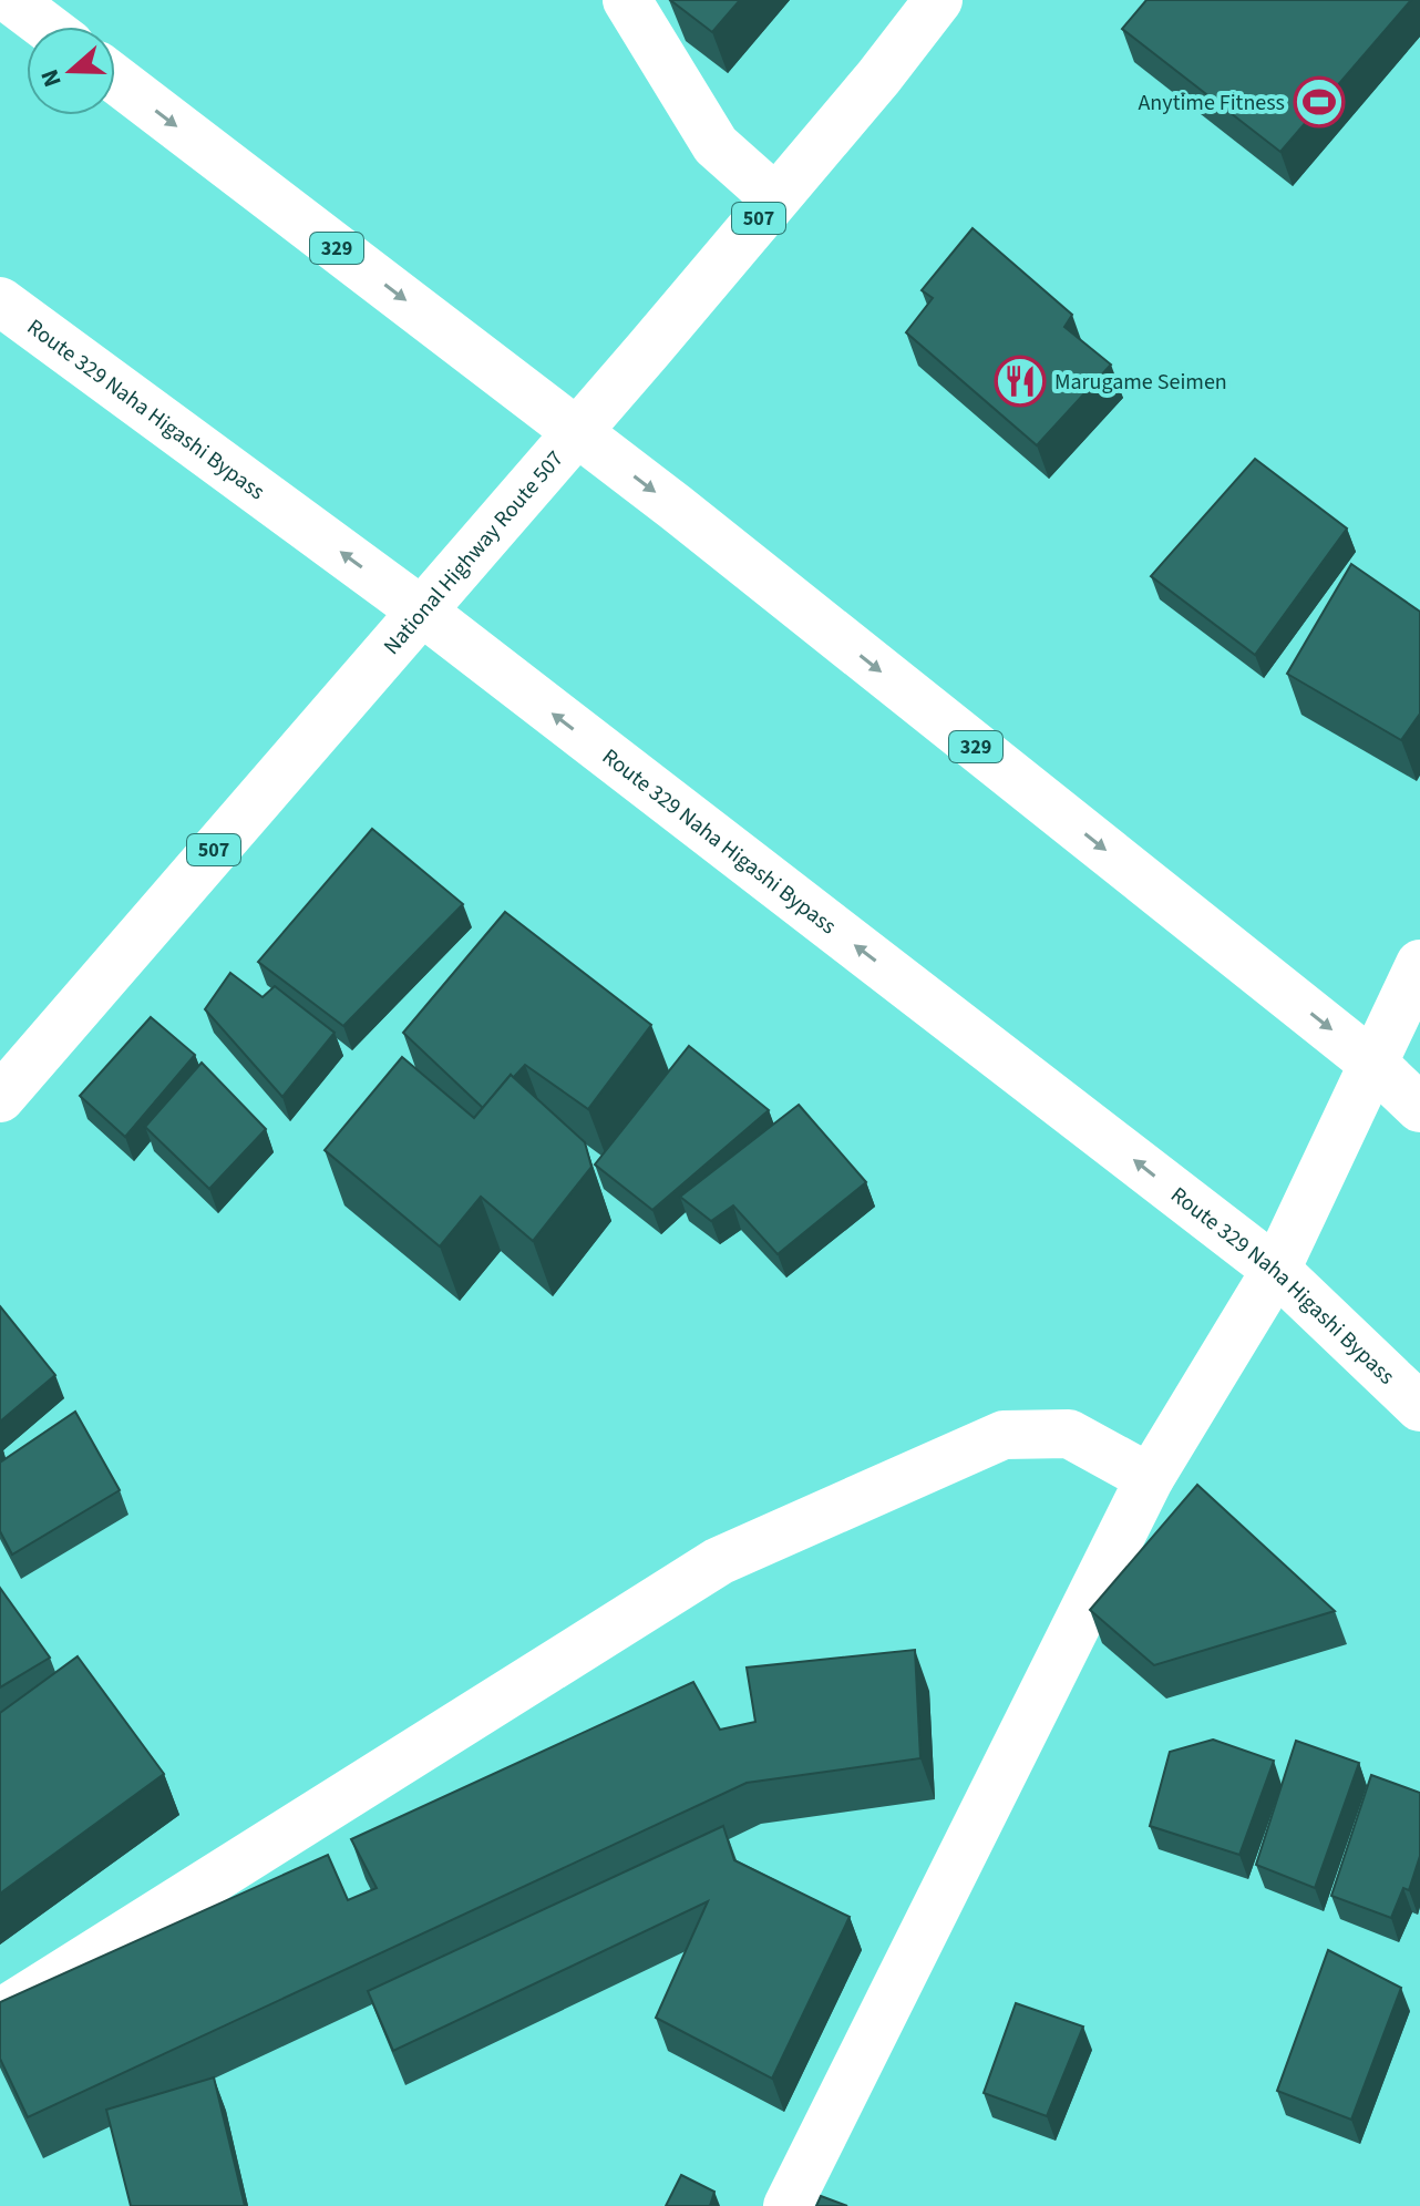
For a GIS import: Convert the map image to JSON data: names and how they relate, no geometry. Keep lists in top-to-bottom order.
{
  "streets": {
    "main road": [
      "507",
      "329",
      "Route 329 Naha Higashi Bypass",
      "National Highway Route 507"
    ]
  },
  "crossings": [
    ["329", "National Highway Route 507"],
    ["Route 329 Naha Higashi Bypass", "National Highway Route 507"]
  ],
  "places": {
    "sports": ["Anytime Fitness"],
    "restaurant": ["Marugame Seimen"]
  },
  "north": "left"
}
